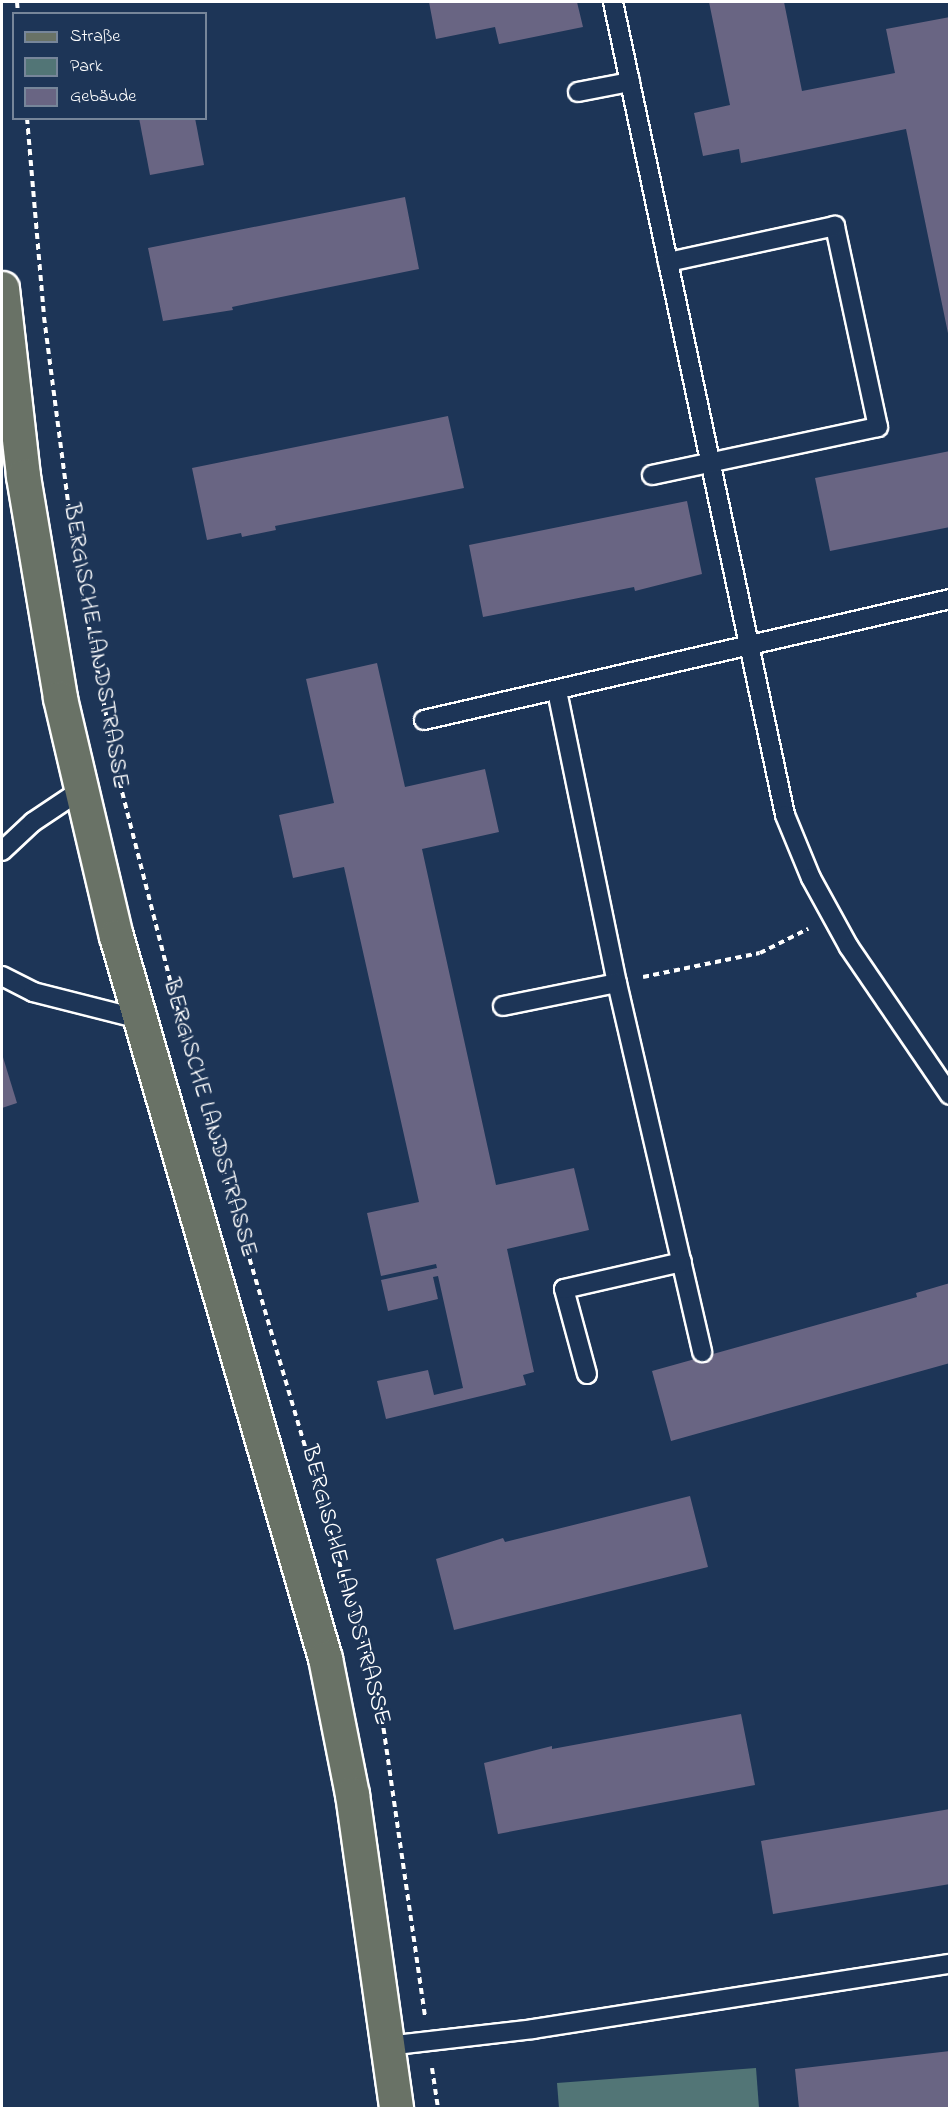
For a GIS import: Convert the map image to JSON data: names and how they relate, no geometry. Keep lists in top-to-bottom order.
{
  "streets": {
    "main road": ["BERGISCHE LANDSTRASSE"]
  },
  "legend": ["Straße", "Park", "Gebäude"]
}
